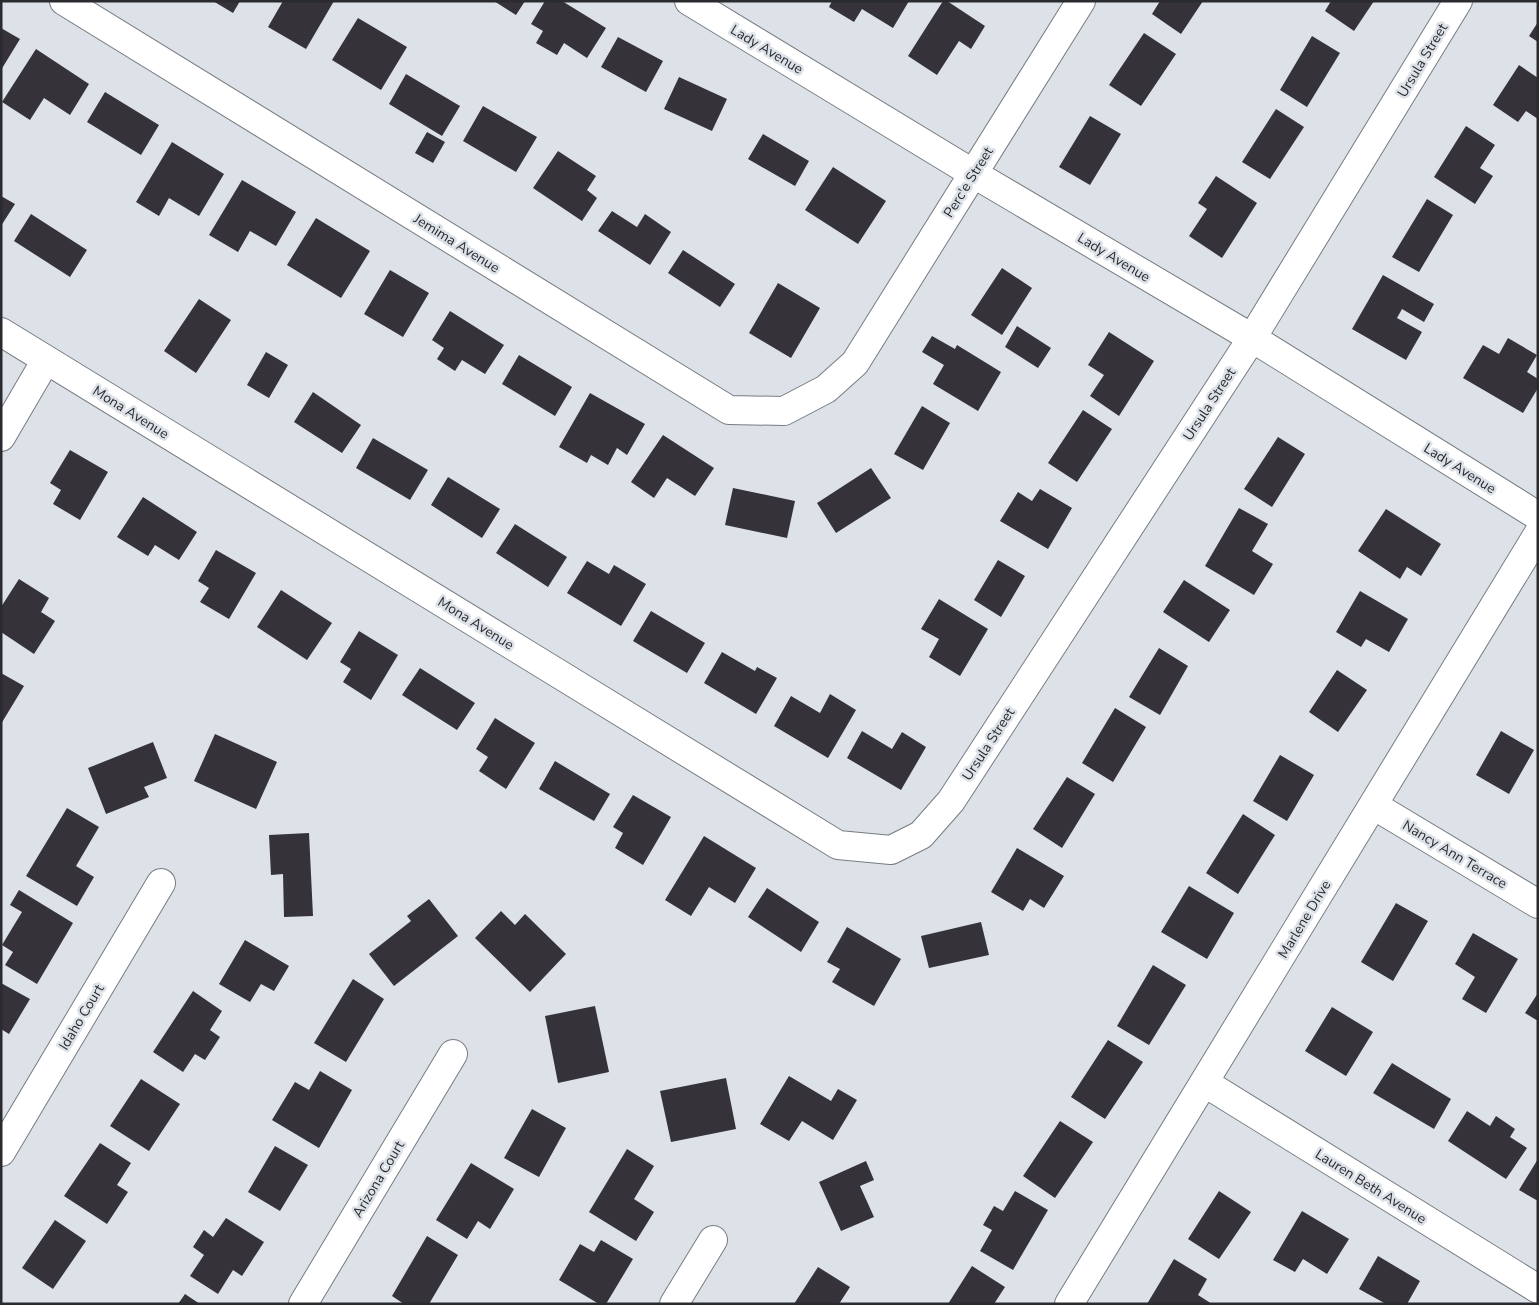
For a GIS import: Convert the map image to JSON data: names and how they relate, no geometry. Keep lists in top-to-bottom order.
{
  "streets": {
    "street": [
      "Lady Avenue",
      "Ursula Street",
      "Perc'e Street",
      "Jemima Avenue",
      "Mona Avenue",
      "Nancy Ann Terrace",
      "Marlene Drive",
      "Idaho Court",
      "Arizona Court",
      "Lauren Beth Avenue"
    ]
  },
  "crossings": [
    ["Lady Avenue", "Ursula Street"],
    ["Lady Avenue", "Perc'e Street"],
    ["Ursula Street", "Mona Avenue"],
    ["Perc'e Street", "Jemima Avenue"],
    ["Nancy Ann Terrace", "Marlene Drive"],
    ["Marlene Drive", "Lauren Beth Avenue"]
  ]
}
